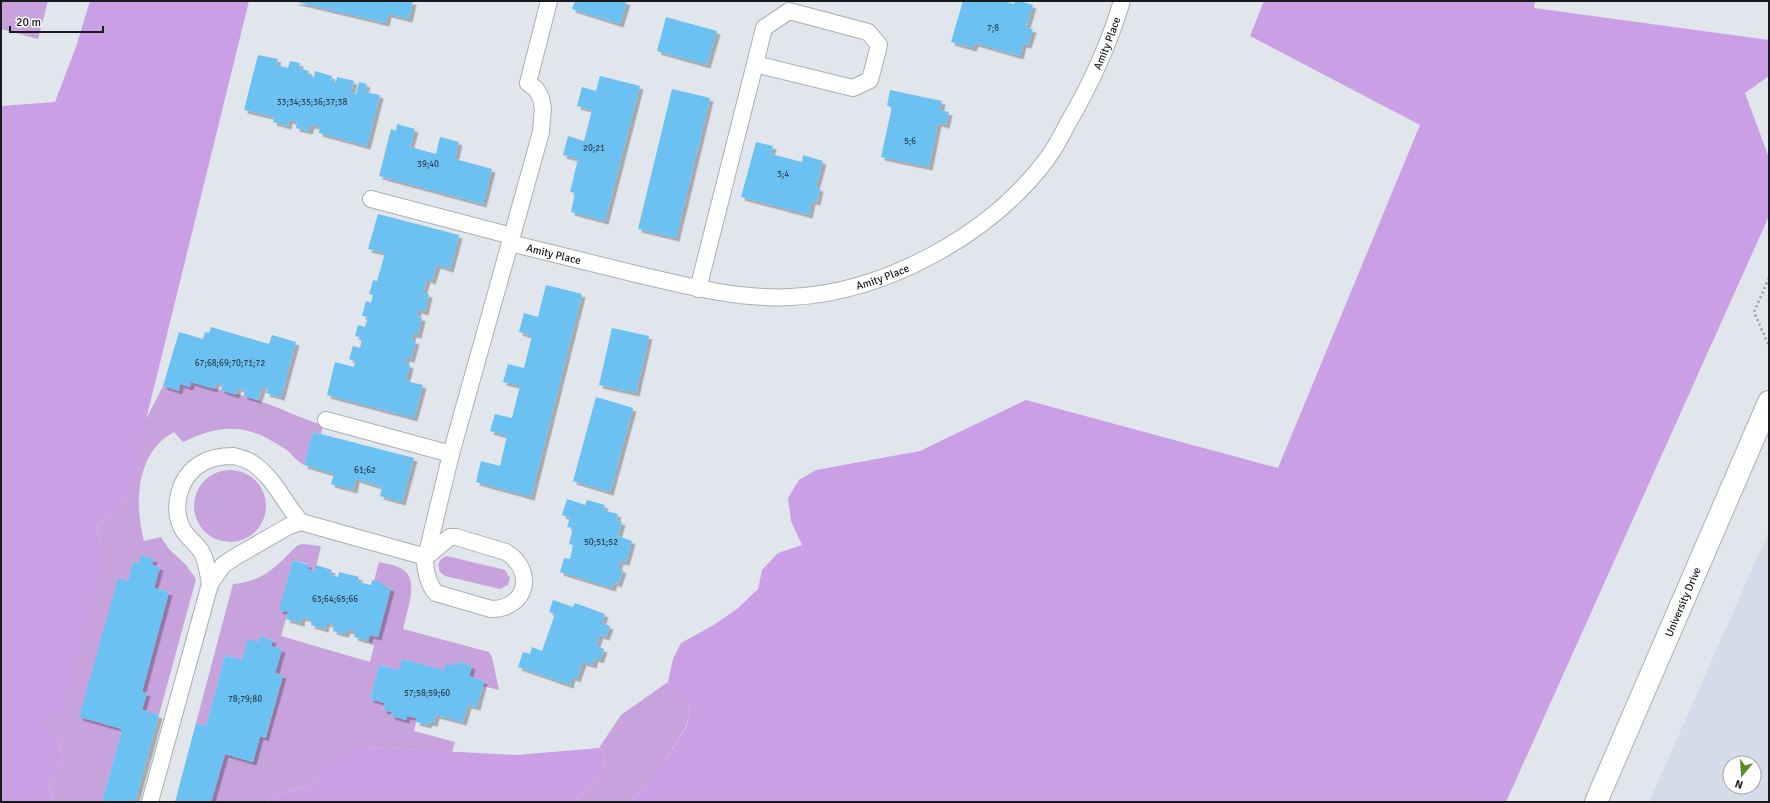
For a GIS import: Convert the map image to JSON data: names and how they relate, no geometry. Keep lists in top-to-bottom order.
{
  "streets": {
    "main road": ["University Drive"],
    "lane": ["Amity Place"]
  },
  "house_numbers": [
    "7;8",
    "33;34;35;36;37;38",
    "5;6",
    "20;21",
    "39;40",
    "3;4",
    "67;68;69;70;71;72",
    "61;62",
    "50;51;52",
    "63;64;65;66",
    "57;58;59;60",
    "78;79;80"
  ],
  "scale_bar": "20 m",
  "north": "bottom"
}
